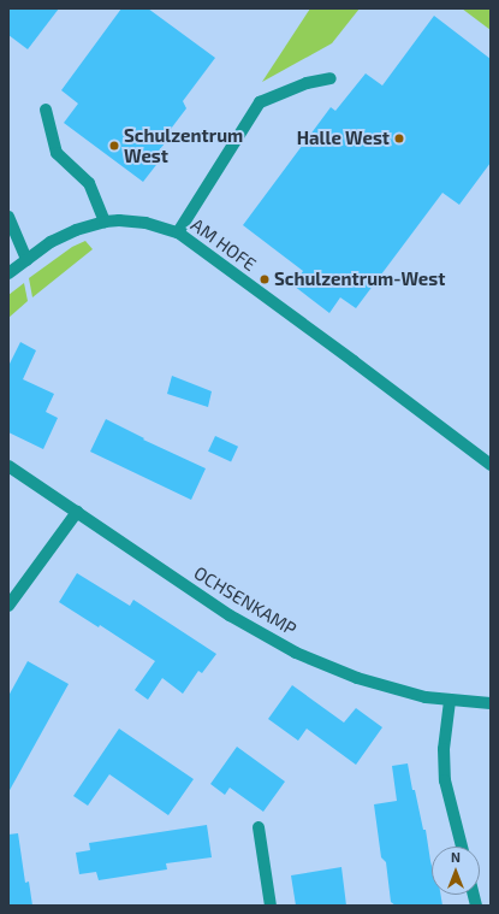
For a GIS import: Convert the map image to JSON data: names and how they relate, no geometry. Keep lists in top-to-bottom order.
{
  "streets": {
    "street": ["AM HOFE", "OCHSENKAMP"]
  },
  "places": ["Halle West", "Schulzentrum West", "Schulzentrum-West"],
  "north": "top"
}
